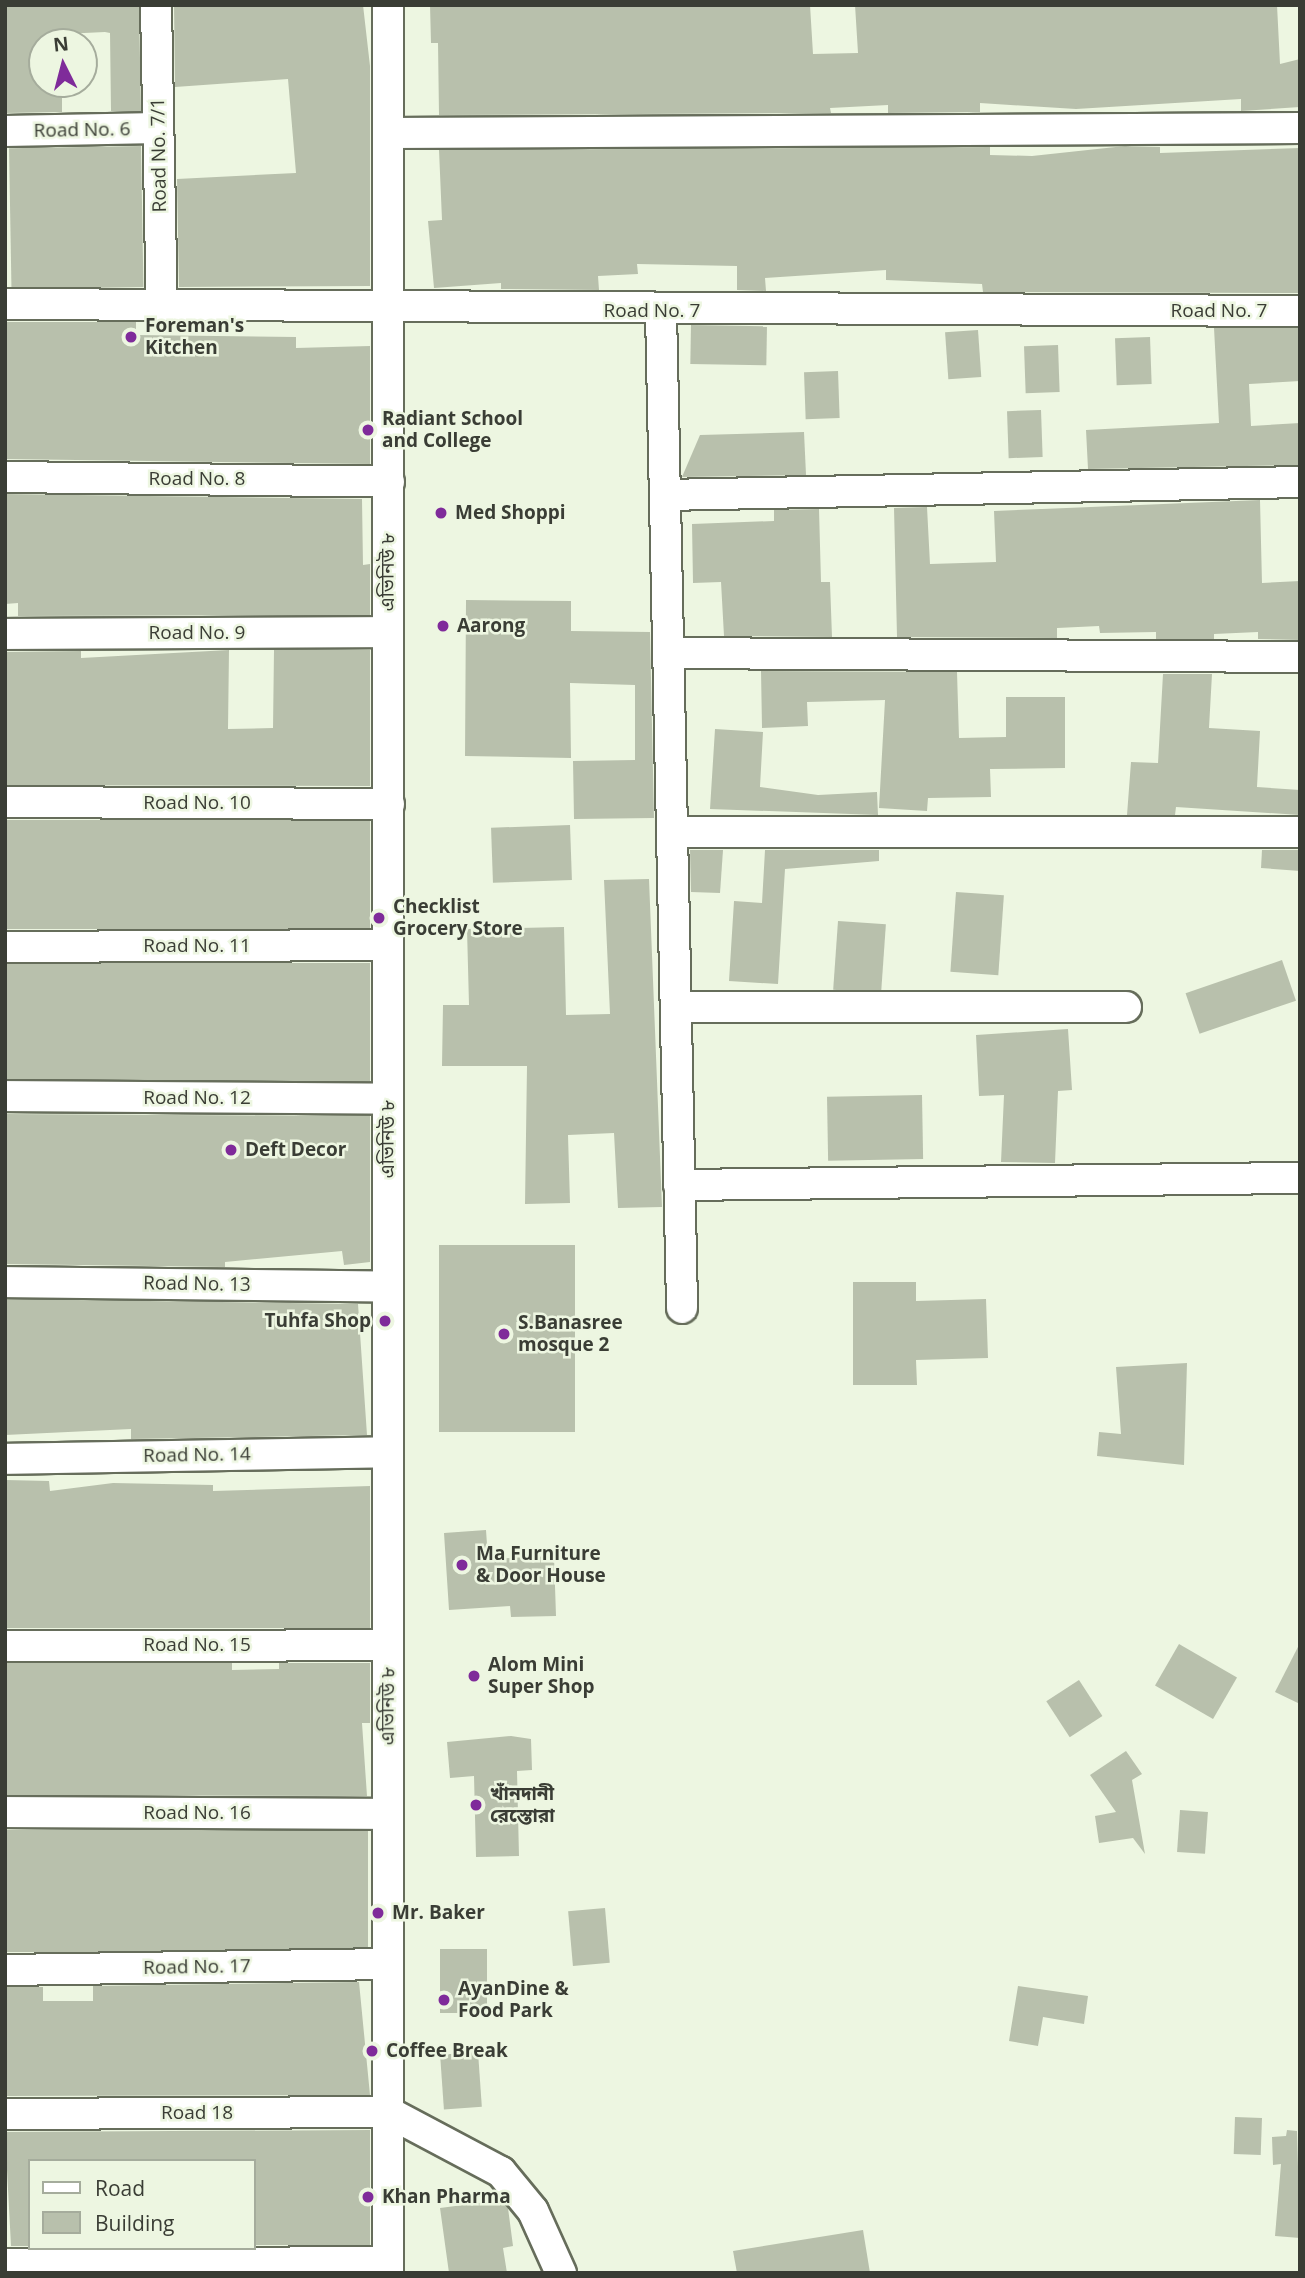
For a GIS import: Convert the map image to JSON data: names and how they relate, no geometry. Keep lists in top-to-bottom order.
{
  "streets": {
    "street": [
      "Road No. 6",
      "Road No. 7/1",
      "Road No. 7",
      "Road No. 8",
      "এভিনিউ ৮",
      "Road No. 9",
      "Road No. 10",
      "Road No. 11",
      "Road No. 12",
      "Road No. 13",
      "Road No. 14",
      "Road No. 15",
      "Road No. 16",
      "Road No. 17",
      "Road 18"
    ]
  },
  "crossings": [
    ["Road No. 6", "Road No. 7/1"],
    ["Road No. 7/1", "Road No. 7"],
    ["Road No. 7", "এভিনিউ ৮"],
    ["Road No. 8", "এভিনিউ ৮"],
    ["এভিনিউ ৮", "Road No. 9"],
    ["এভিনিউ ৮", "Road No. 10"],
    ["এভিনিউ ৮", "Road No. 11"],
    ["এভিনিউ ৮", "Road No. 12"],
    ["এভিনিউ ৮", "Road No. 13"],
    ["এভিনিউ ৮", "Road No. 14"],
    ["এভিনিউ ৮", "Road No. 15"],
    ["এভিনিউ ৮", "Road No. 16"],
    ["এভিনিউ ৮", "Road No. 17"],
    ["এভিনিউ ৮", "Road 18"]
  ],
  "places": [
    "Foreman's Kitchen",
    "Radiant School and College",
    "Med Shoppi",
    "Aarong",
    "Checklist Grocery Store",
    "Deft Decor",
    "Tuhfa Shop",
    "S.Banasree mosque 2",
    "Ma Furniture & Door House",
    "Alom Mini Super Shop",
    "খাঁনদানী রেস্তোরা",
    "Mr. Baker",
    "AyanDine & Food Park",
    "Coffee Break",
    "Khan Pharma"
  ],
  "legend": ["Road", "Building"],
  "north": "top"
}
